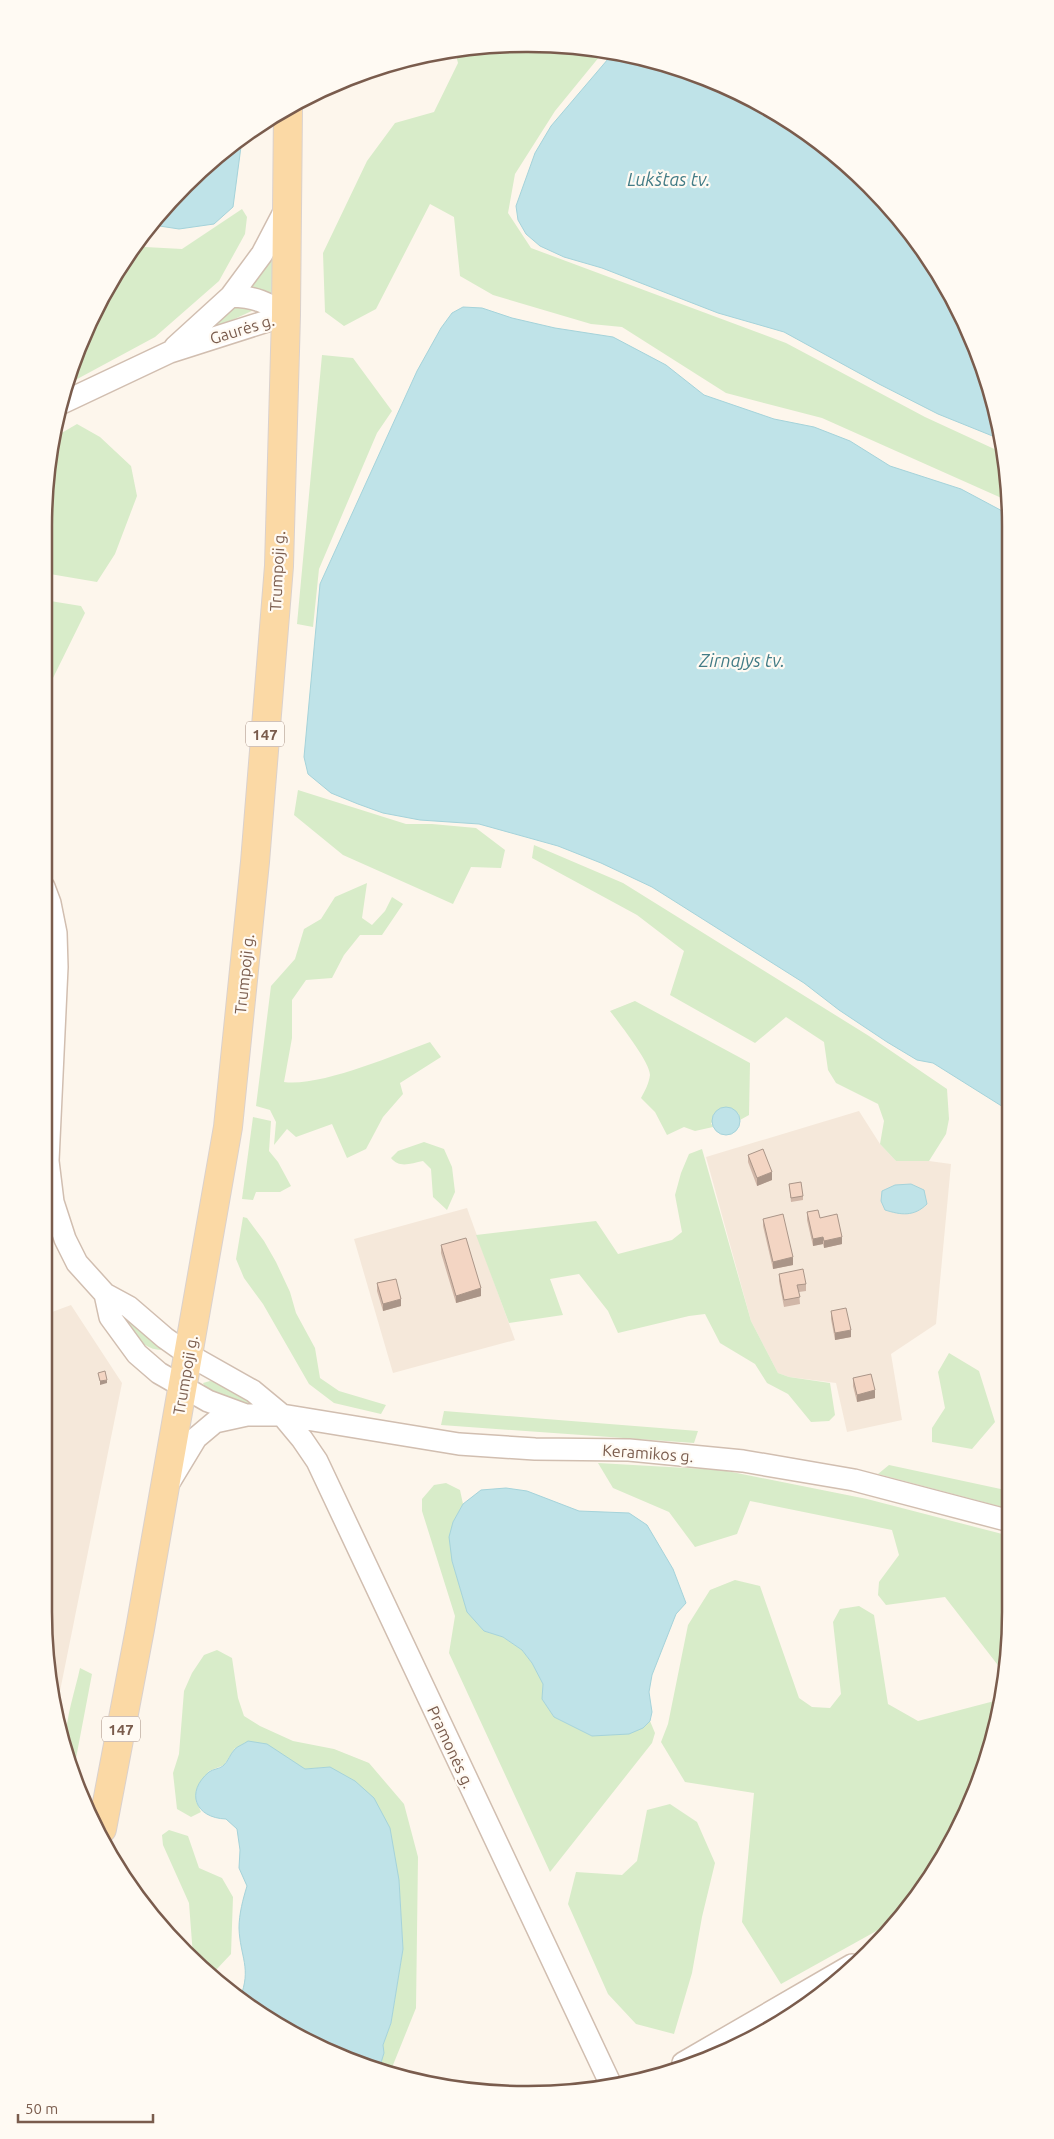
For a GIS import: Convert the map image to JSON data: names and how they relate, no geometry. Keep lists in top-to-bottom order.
{
  "streets": {
    "main road": ["Trumpoji g.", "147"],
    "street": ["Gaurės g.", "Keramikos g.", "Pramonės g."]
  },
  "crossings": [
    ["Gaurės g.", "Trumpoji g."],
    ["Trumpoji g.", "Pramonės g."],
    ["Keramikos g.", "Pramonės g."]
  ],
  "water": ["Lukštas tv.", "Zirnajys tv."],
  "scale_bar": "50 m"
}
